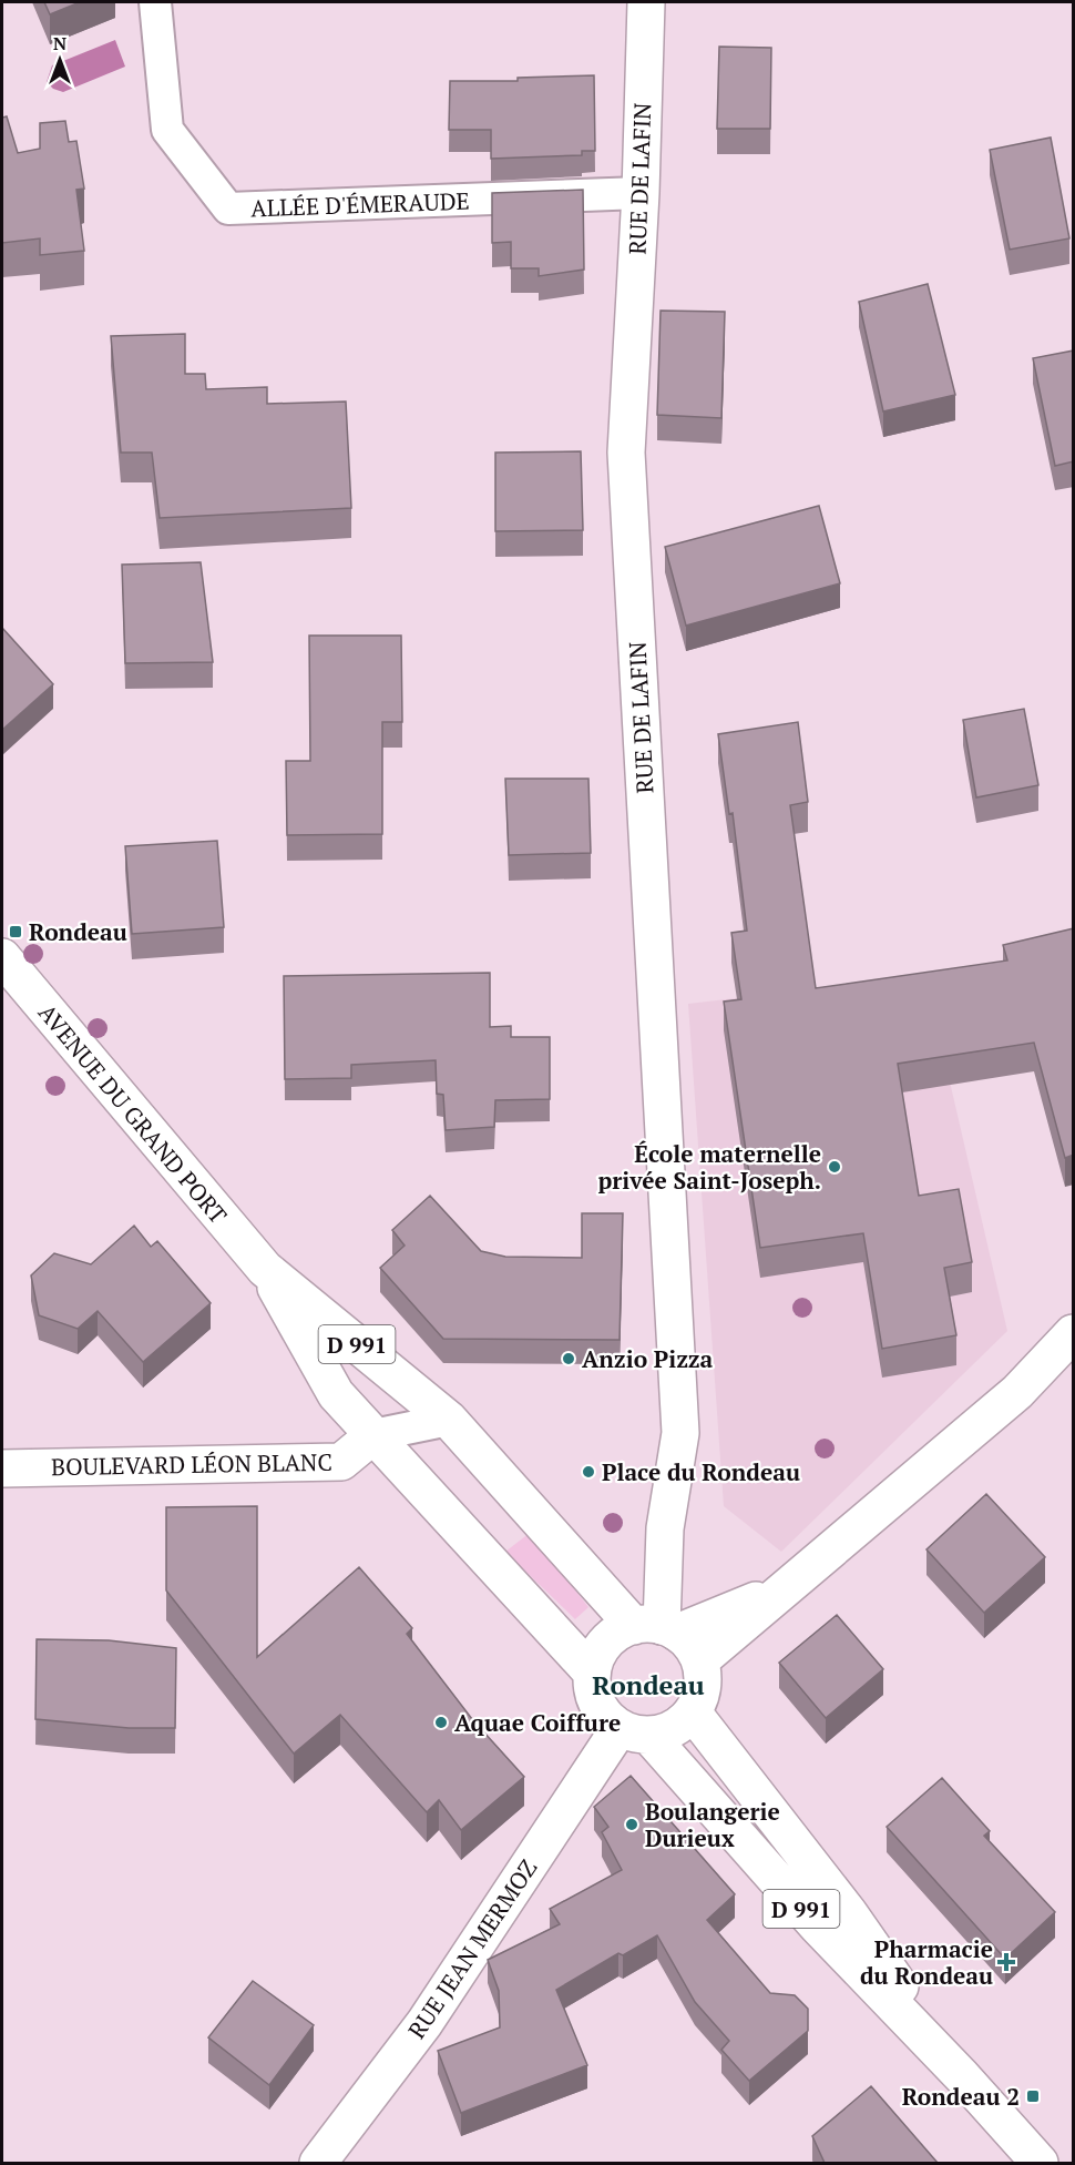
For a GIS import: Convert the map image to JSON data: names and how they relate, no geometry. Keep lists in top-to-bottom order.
{
  "streets": {
    "street": [
      "RUE DE LAFIN",
      "AVENUE DU GRAND PORT",
      "D 991",
      "BOULEVARD LÉON BLANC",
      "RUE JEAN MERMOZ"
    ],
    "lane": ["ALLÉE D'ÉMERAUDE"]
  },
  "crossings": [
    ["RUE DE LAFIN", "ALLÉE D'ÉMERAUDE"],
    ["RUE DE LAFIN", "D 991"],
    ["RUE DE LAFIN", "RUE JEAN MERMOZ"],
    ["AVENUE DU GRAND PORT", "D 991"],
    ["AVENUE DU GRAND PORT", "BOULEVARD LÉON BLANC"],
    ["D 991", "BOULEVARD LÉON BLANC"],
    ["D 991", "RUE JEAN MERMOZ"]
  ],
  "districts": ["Rondeau"],
  "places": {
    "transit": ["Rondeau", "Rondeau 2"],
    "other": [
      "École maternelle privée Saint-Joseph.",
      "Anzio Pizza",
      "Place du Rondeau",
      "Aquae Coiffure",
      "Boulangerie Durieux"
    ],
    "health": ["Pharmacie du Rondeau"]
  },
  "north": "top"
}
